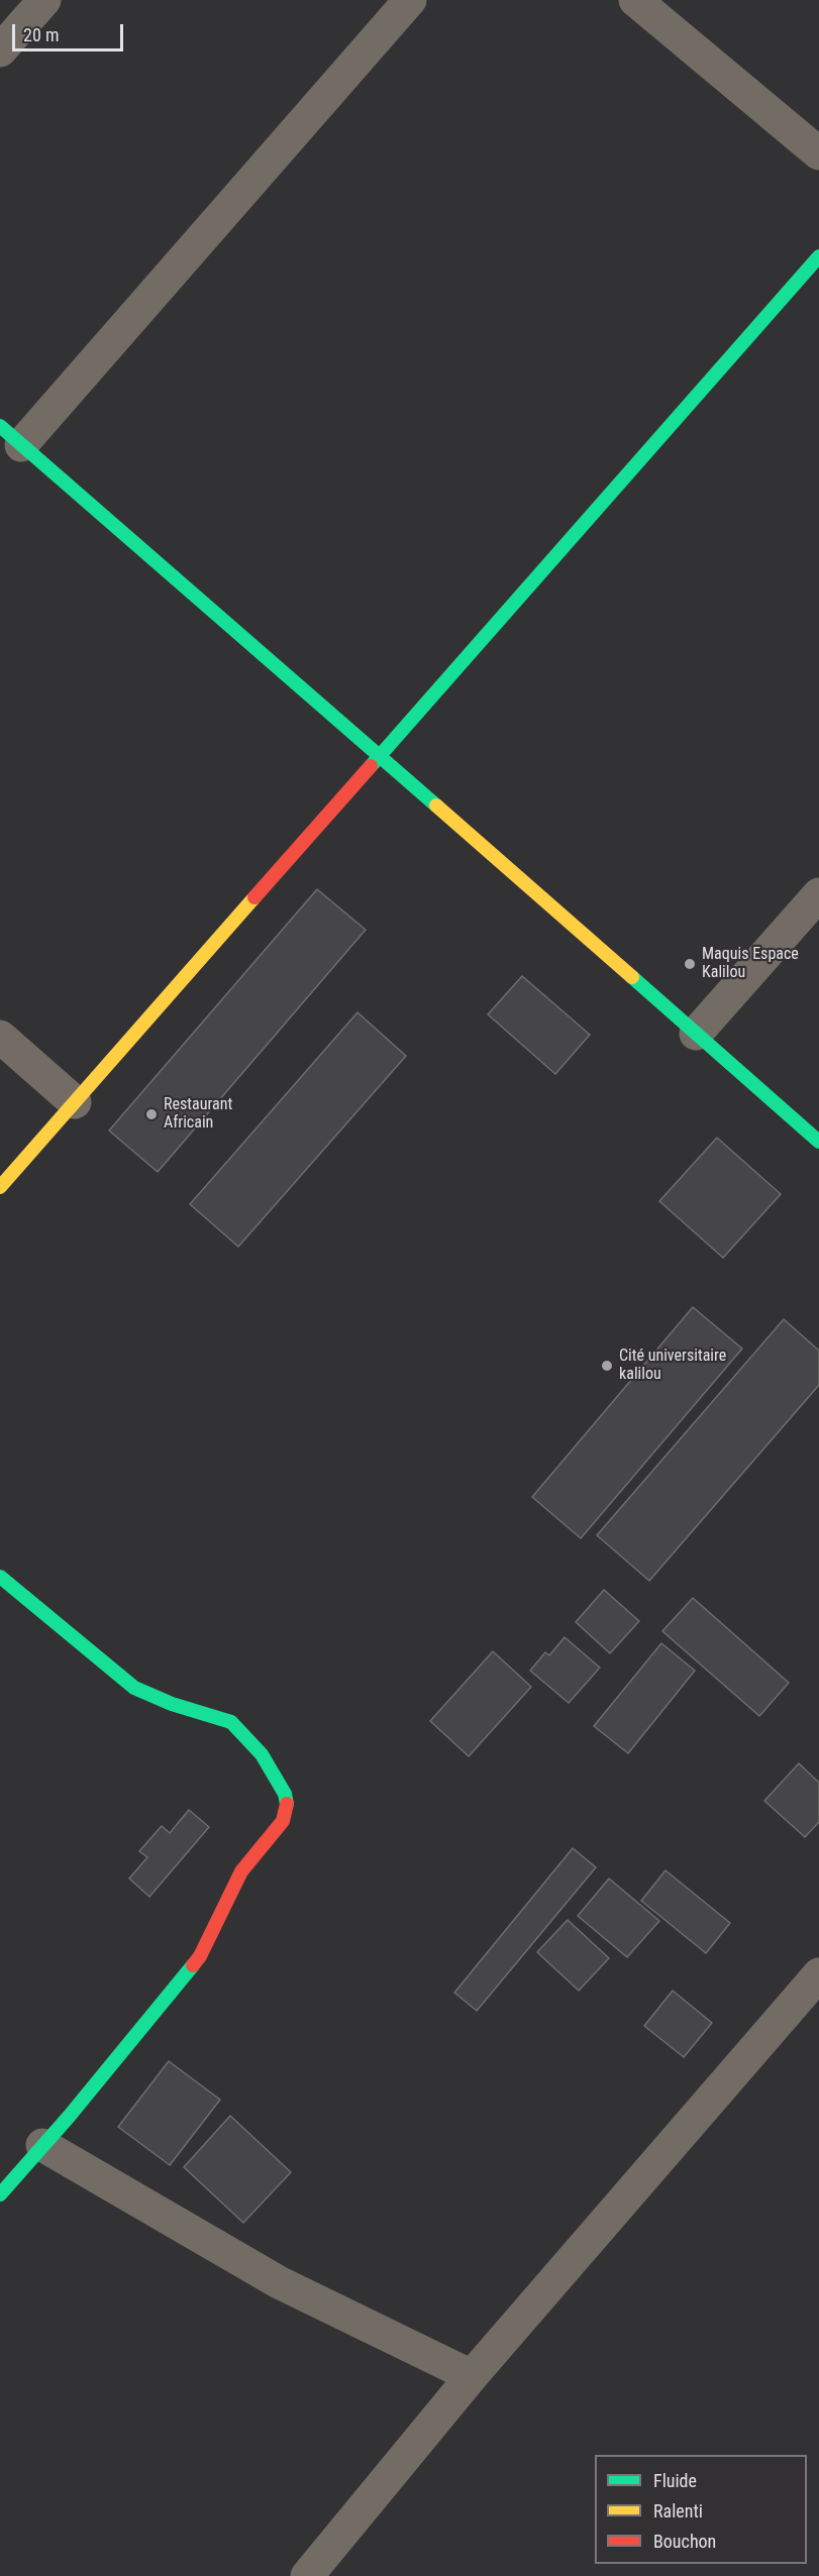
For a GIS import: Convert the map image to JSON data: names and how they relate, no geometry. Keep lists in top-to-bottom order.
{
  "places": ["Maquis Espace Kalilou", "Restaurant Africain", "Cité universitaire kalilou"],
  "legend": ["Fluide", "Ralenti", "Bouchon"],
  "scale_bar": "20 m"
}
